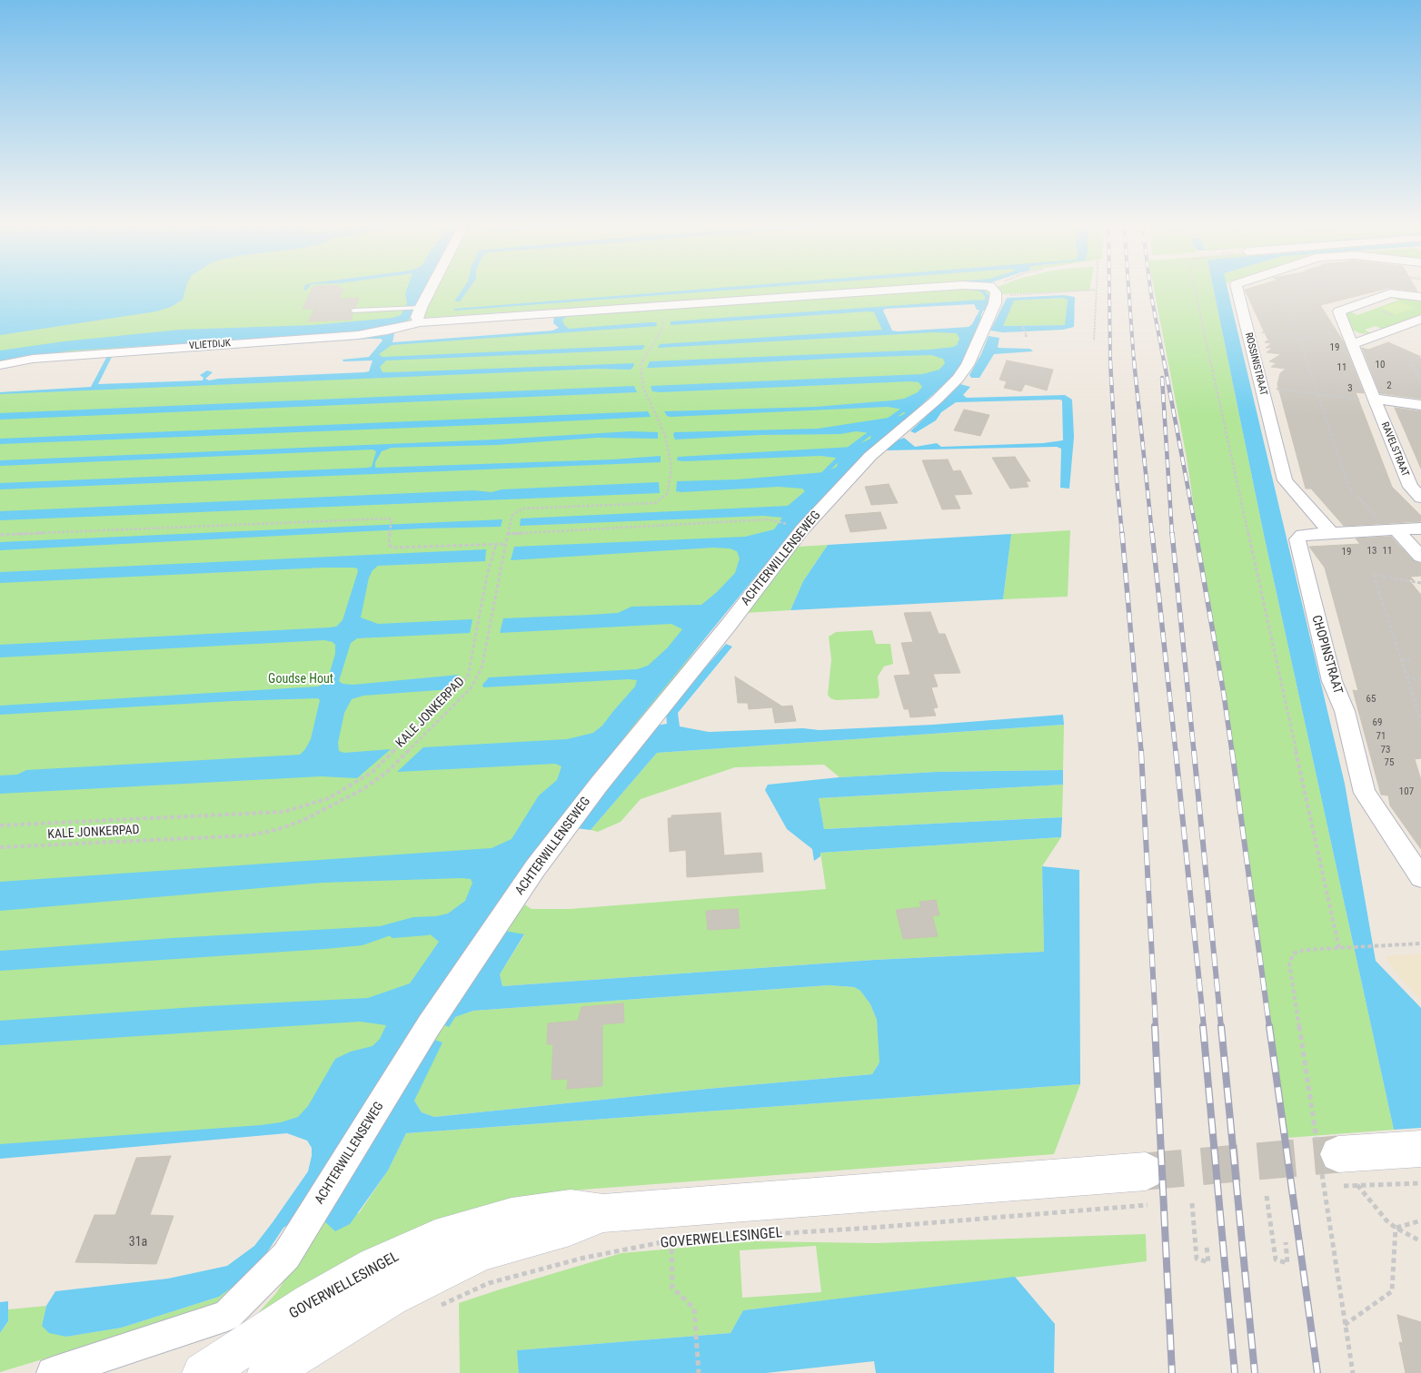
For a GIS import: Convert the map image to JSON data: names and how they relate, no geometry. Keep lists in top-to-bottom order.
{
  "streets": {
    "main road": ["GOVERWELLESINGEL"],
    "street": [
      "VLIETDIJK",
      "ROSSINISTRAAT",
      "RAVELSTRAAT",
      "ACHTERWILLENSEWEG",
      "CHOPINSTRAAT"
    ],
    "path": ["KALE JONKERPAD"]
  },
  "crossings": [
    ["VLIETDIJK", "ACHTERWILLENSEWEG"],
    ["VLIETDIJK", "KALE JONKERPAD"],
    ["ROSSINISTRAAT", "CHOPINSTRAAT"]
  ],
  "parks": ["Goudse Hout"],
  "house_numbers": [
    "19",
    "10",
    "11",
    "2",
    "3",
    "13",
    "11",
    "19",
    "65",
    "69",
    "71",
    "73",
    "75",
    "107",
    "31a"
  ]
}
